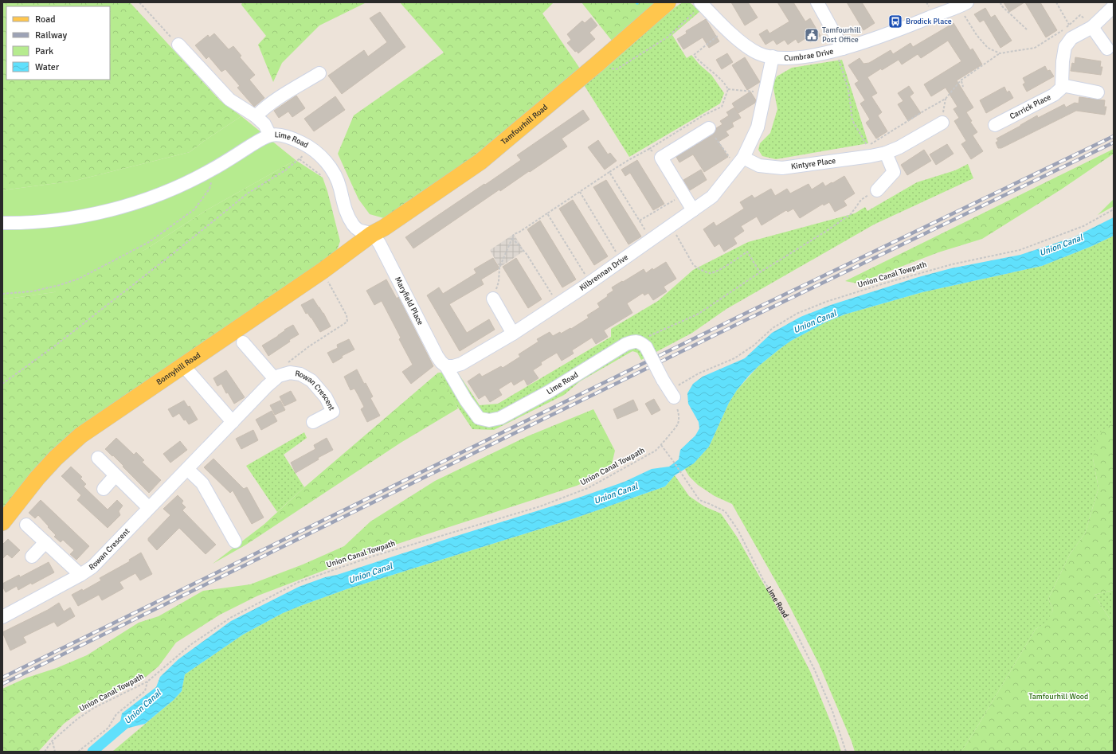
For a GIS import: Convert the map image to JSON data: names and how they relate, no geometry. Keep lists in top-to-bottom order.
{
  "streets": {
    "main road": ["Tamfourhill Road", "Bonnyhill Road"],
    "street": [
      "Cumbrae Drive",
      "Carrick Place",
      "Lime Road",
      "Kintyre Place",
      "Kilbrennan Drive",
      "Maryfield Place",
      "Rowan Crescent"
    ],
    "path": ["Union Canal Towpath"]
  },
  "crossings": [
    ["Cumbrae Drive", "Kilbrennan Drive"],
    ["Tamfourhill Road", "Lime Road"],
    ["Tamfourhill Road", "Maryfield Place"],
    ["Tamfourhill Road", "Bonnyhill Road"],
    ["Lime Road", "Kilbrennan Drive"],
    ["Lime Road", "Union Canal Towpath"],
    ["Lime Road", "Maryfield Place"],
    ["Lime Road", "Bonnyhill Road"],
    ["Kintyre Place", "Kilbrennan Drive"],
    ["Kilbrennan Drive", "Maryfield Place"],
    ["Maryfield Place", "Bonnyhill Road"]
  ],
  "water": ["Union Canal"],
  "parks": ["Tamfourhill Wood"],
  "places": {
    "bus stop": ["Brodick Place"],
    "public building": ["Tamfourhill Post Office"]
  },
  "legend": [
    "Road",
    "Railway",
    "Park",
    "Water"
  ]
}
